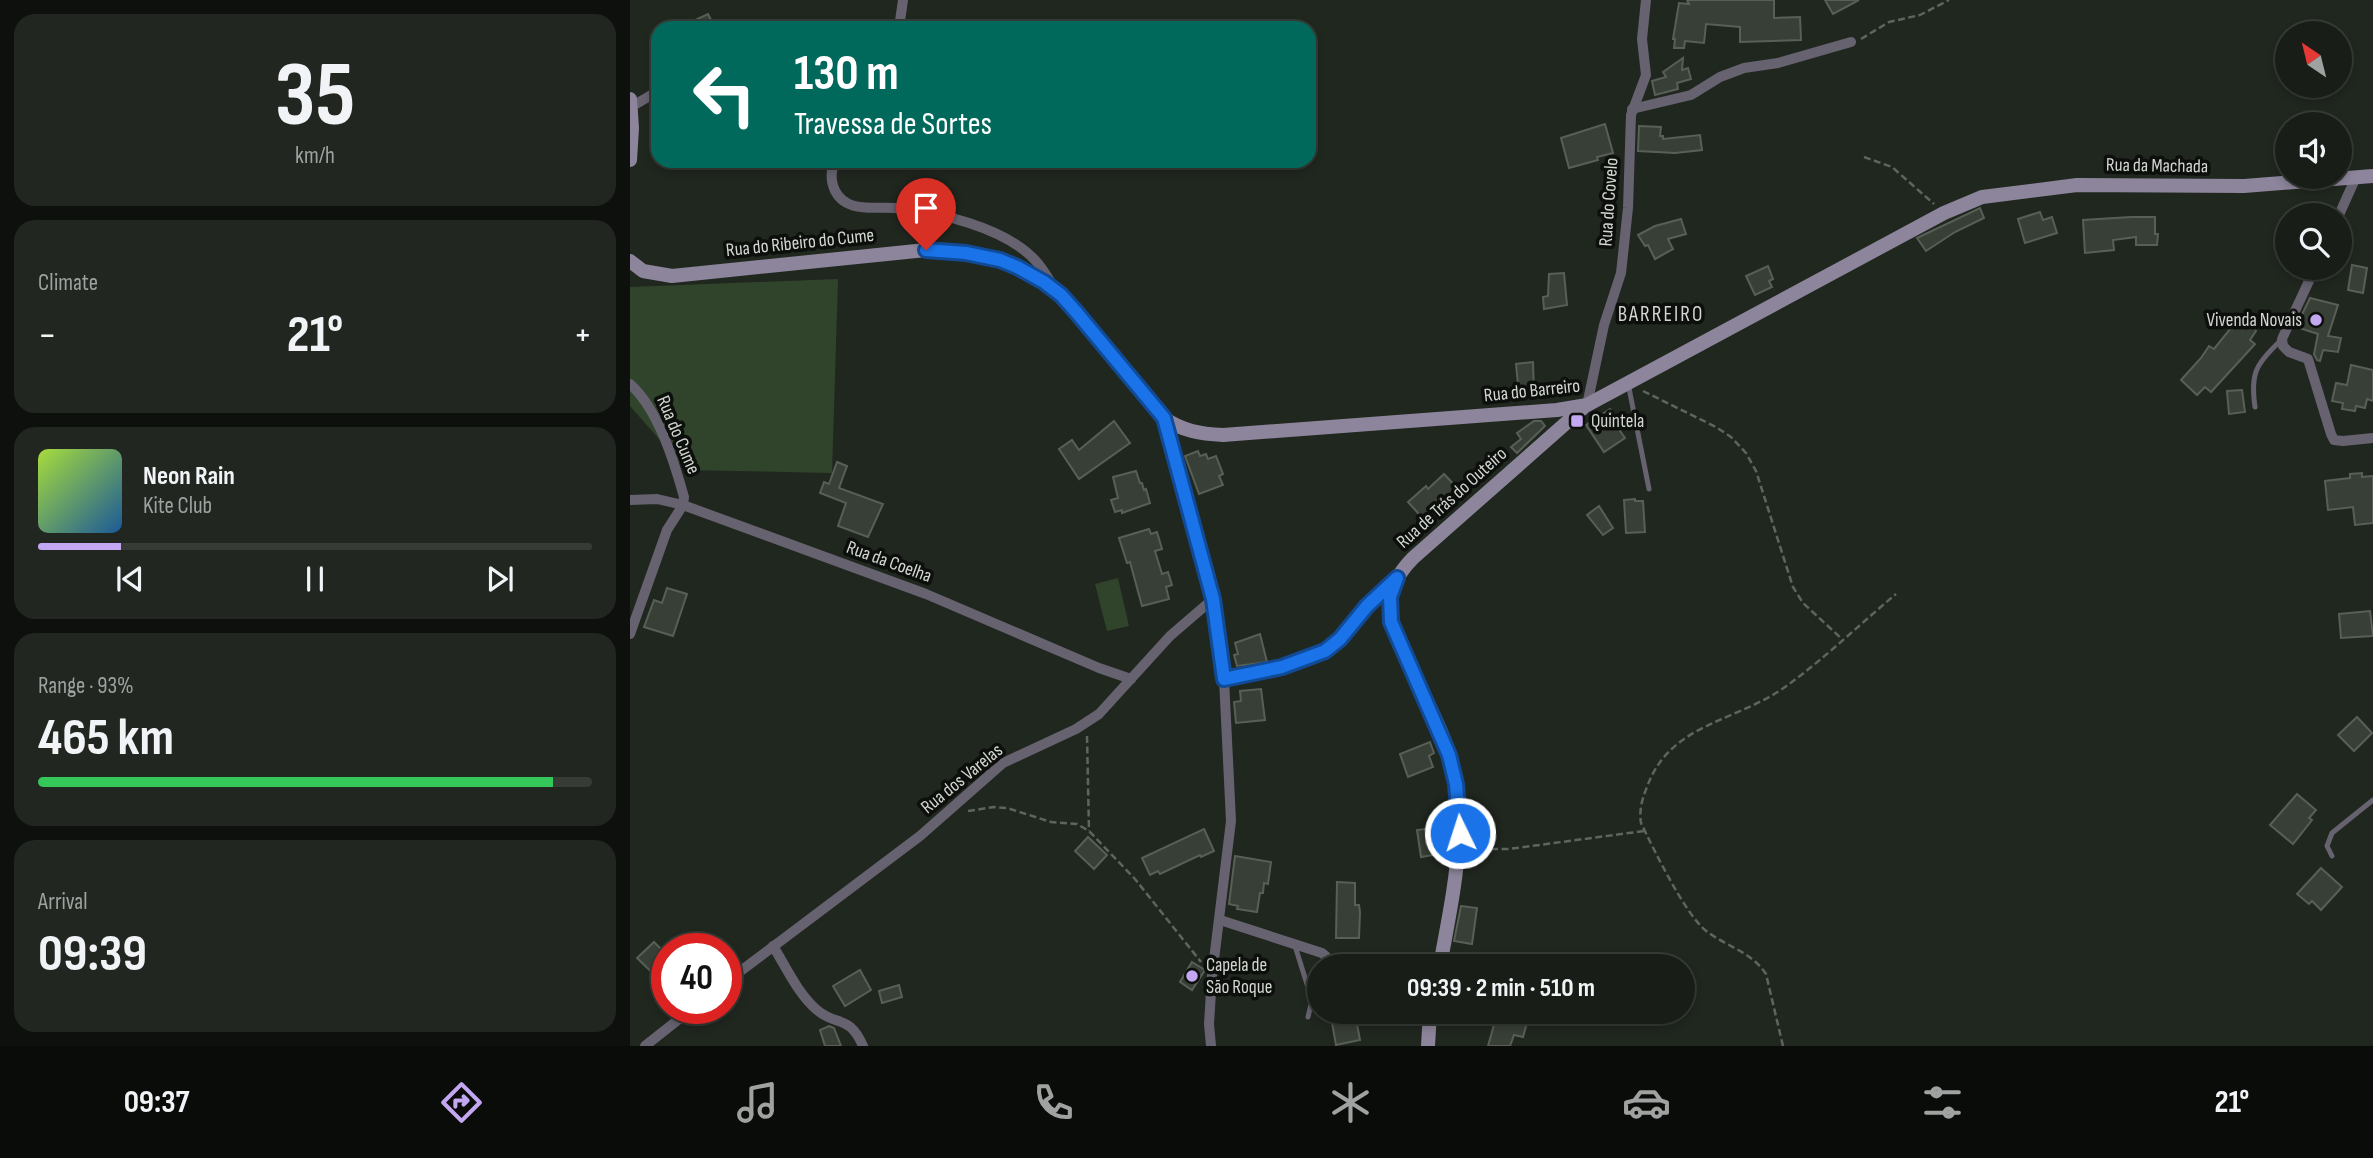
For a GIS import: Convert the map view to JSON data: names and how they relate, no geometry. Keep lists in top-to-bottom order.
{
  "streets": {
    "street": [
      "Rua da Machada",
      "Rua do Covelo",
      "Rua do Ribeiro do Cume",
      "Rua do Barreiro",
      "Rua do Cume",
      "Rua de Trás do Outeiro",
      "Rua da Coelha",
      "Rua dos Varelas"
    ]
  },
  "crossings": [
    ["Rua da Machada", "Rua do Barreiro"],
    ["Rua do Covelo", "Rua do Barreiro"],
    ["Rua do Covelo", "Rua de Trás do Outeiro"],
    ["Rua do Ribeiro do Cume", "Rua do Barreiro"],
    ["Rua do Barreiro", "Rua de Trás do Outeiro"],
    ["Rua do Cume", "Rua da Coelha"],
    ["Rua da Coelha", "Rua dos Varelas"]
  ],
  "districts": ["BARREIRO"],
  "places": {
    "other": ["Vivenda Novais", "Capela de São Roque"],
    "transit": ["Quintela"]
  },
  "north": "top left",
  "page": {
    "tile": [
      ["35", "km/h"],
      "Climate",
      ["Range · 93%", "465 km"],
      ["Arrival", "09:39"]
    ],
    "turn": ["130 m", "Travessa de Sortes"],
    "heat": ["−", "21°", "+"],
    "song": ["Neon Rain", "Kite Club"],
    "limit": "40",
    "trip": "09:39 · 2 min · 510 m",
    "tabs": ["09:37", "21°"]
  }
}
